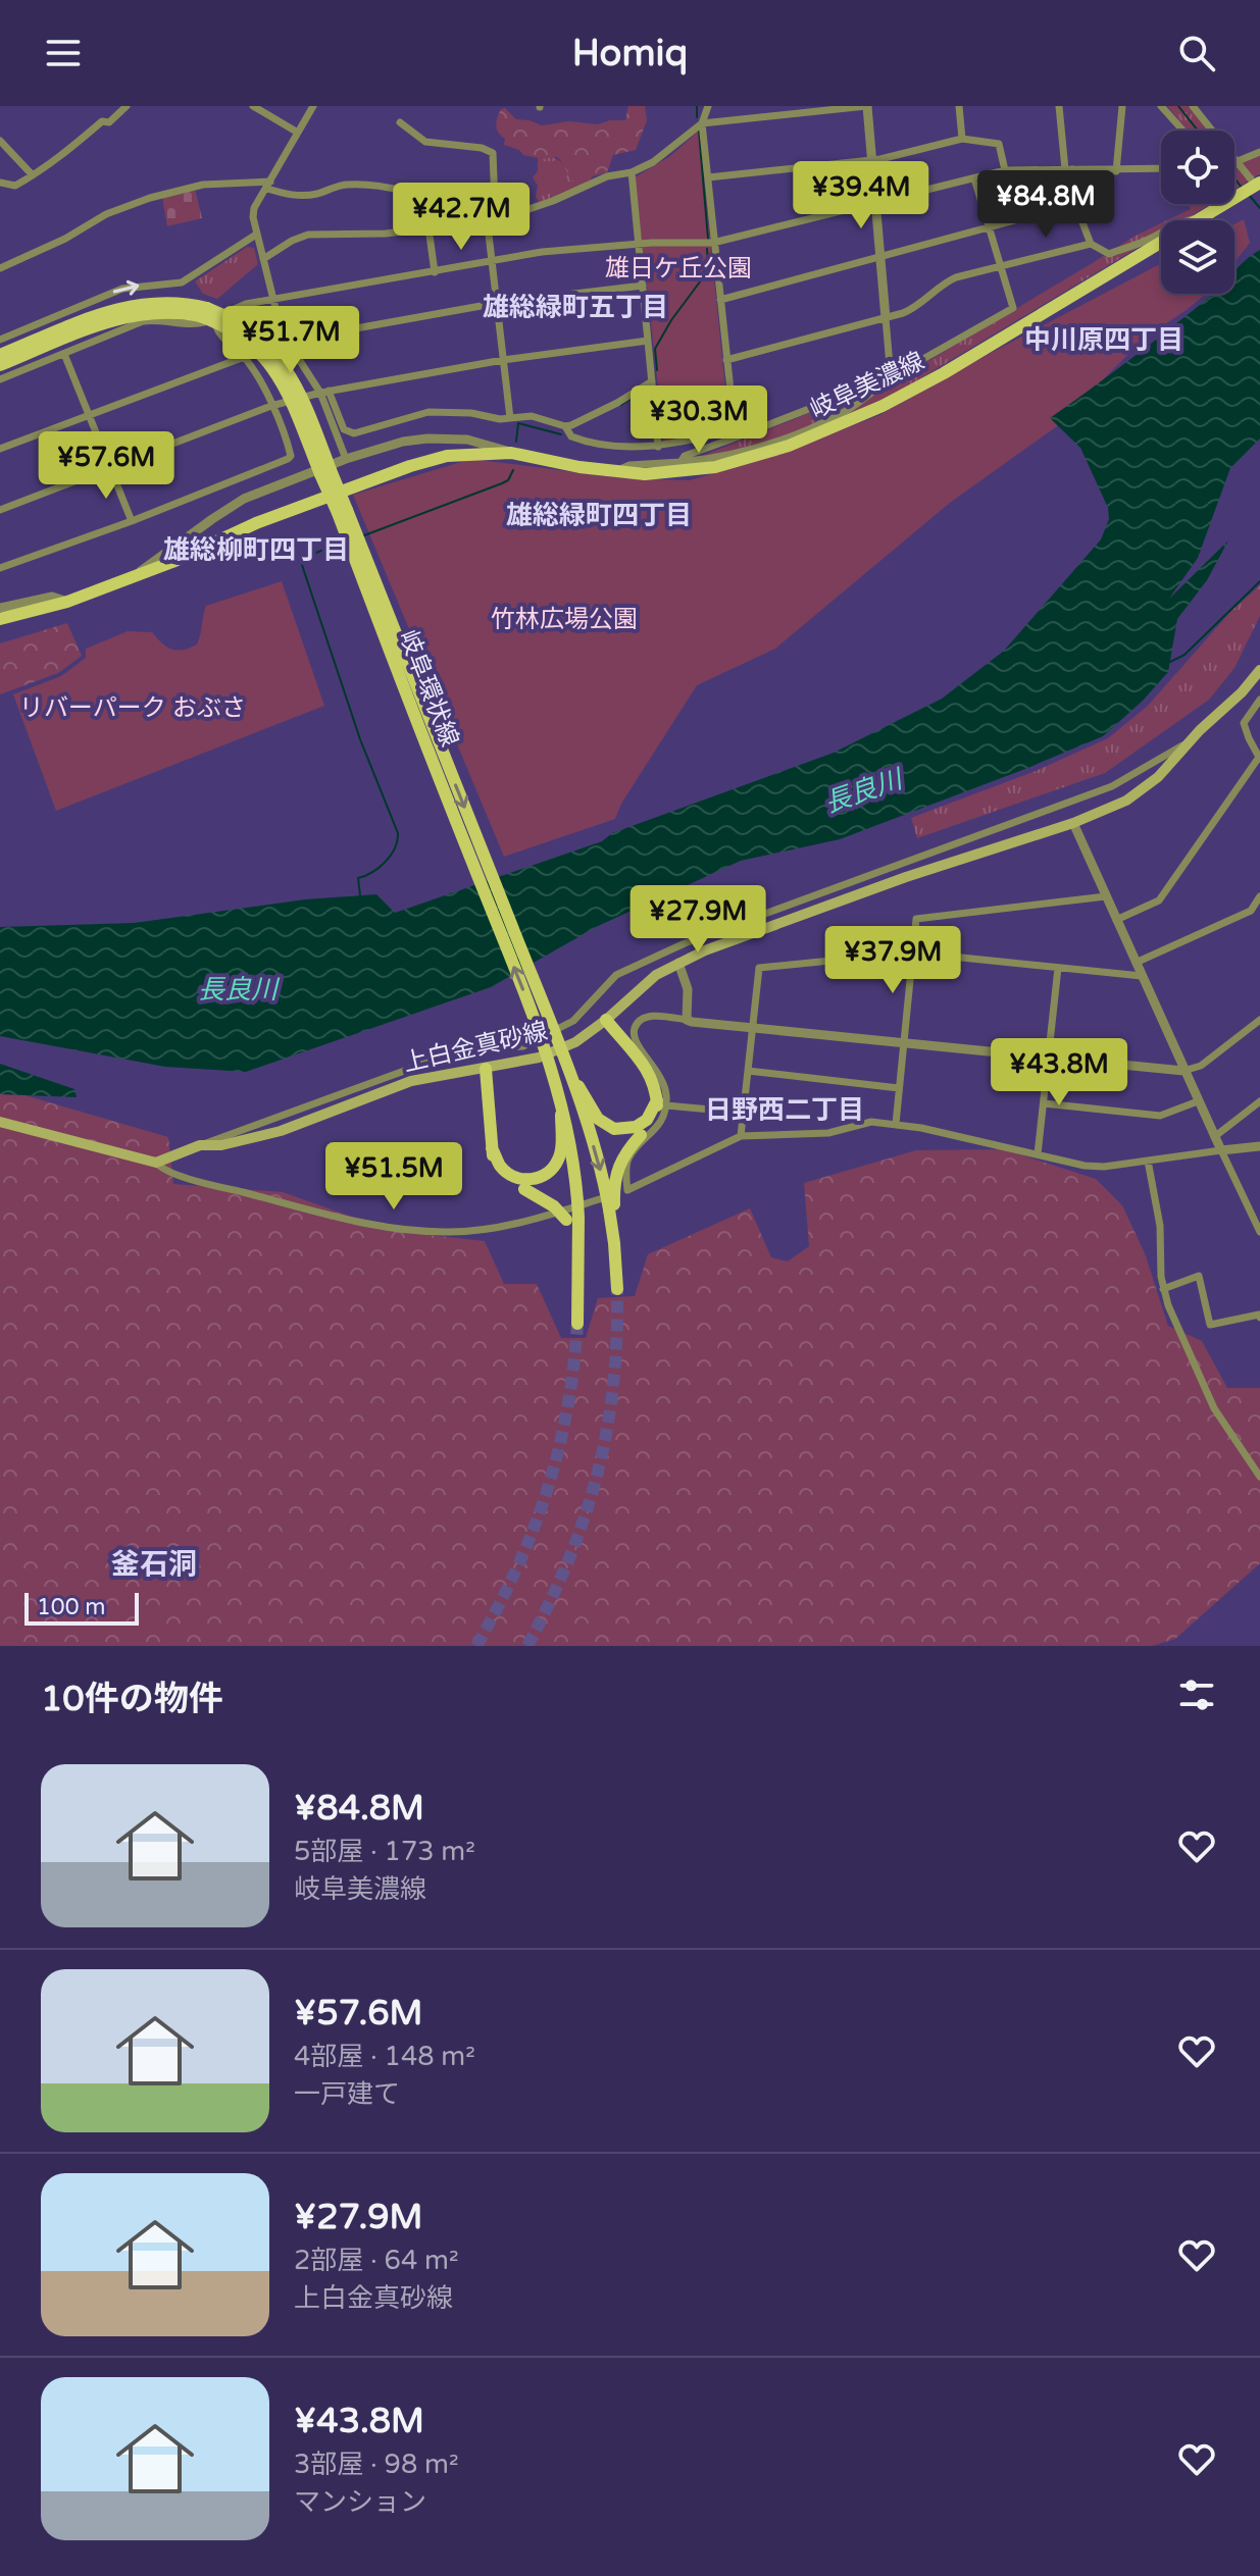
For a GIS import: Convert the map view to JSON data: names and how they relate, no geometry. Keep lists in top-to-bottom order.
{
  "streets": {
    "main road": ["岐阜美濃線", "岐阜環状線", "上白金真砂線"]
  },
  "crossings": [
    ["岐阜美濃線", "岐阜環状線"]
  ],
  "districts": [
    "雄総緑町五丁目",
    "中川原四丁目",
    "雄総緑町四丁目",
    "雄総柳町四丁目",
    "日野西二丁目",
    "釜石洞"
  ],
  "water": ["長良川"],
  "parks": ["雄日ケ丘公園", "竹林広場公園", "リバーパーク おぶさ"],
  "scale_bar": "100 m",
  "page": {
    "header": "Homiq",
    "price": [
      "¥39.4M",
      "¥84.8M",
      "¥42.7M",
      "¥51.7M",
      "¥30.3M",
      "¥57.6M",
      "¥27.9M",
      "¥37.9M",
      "¥43.8M",
      "¥51.5M"
    ],
    "scale": "100 m",
    "heading": "10件の物件",
    "list": [
      {
        "name": "¥84.8M",
        "note": "5部屋 · 173 m² · 岐阜美濃線"
      },
      {
        "name": "¥57.6M",
        "note": "4部屋 · 148 m² · 一戸建て"
      },
      {
        "name": "¥27.9M",
        "note": "2部屋 · 64 m² · 上白金真砂線"
      },
      {
        "name": "¥43.8M",
        "note": "3部屋 · 98 m² · マンション"
      }
    ]
  }
}
